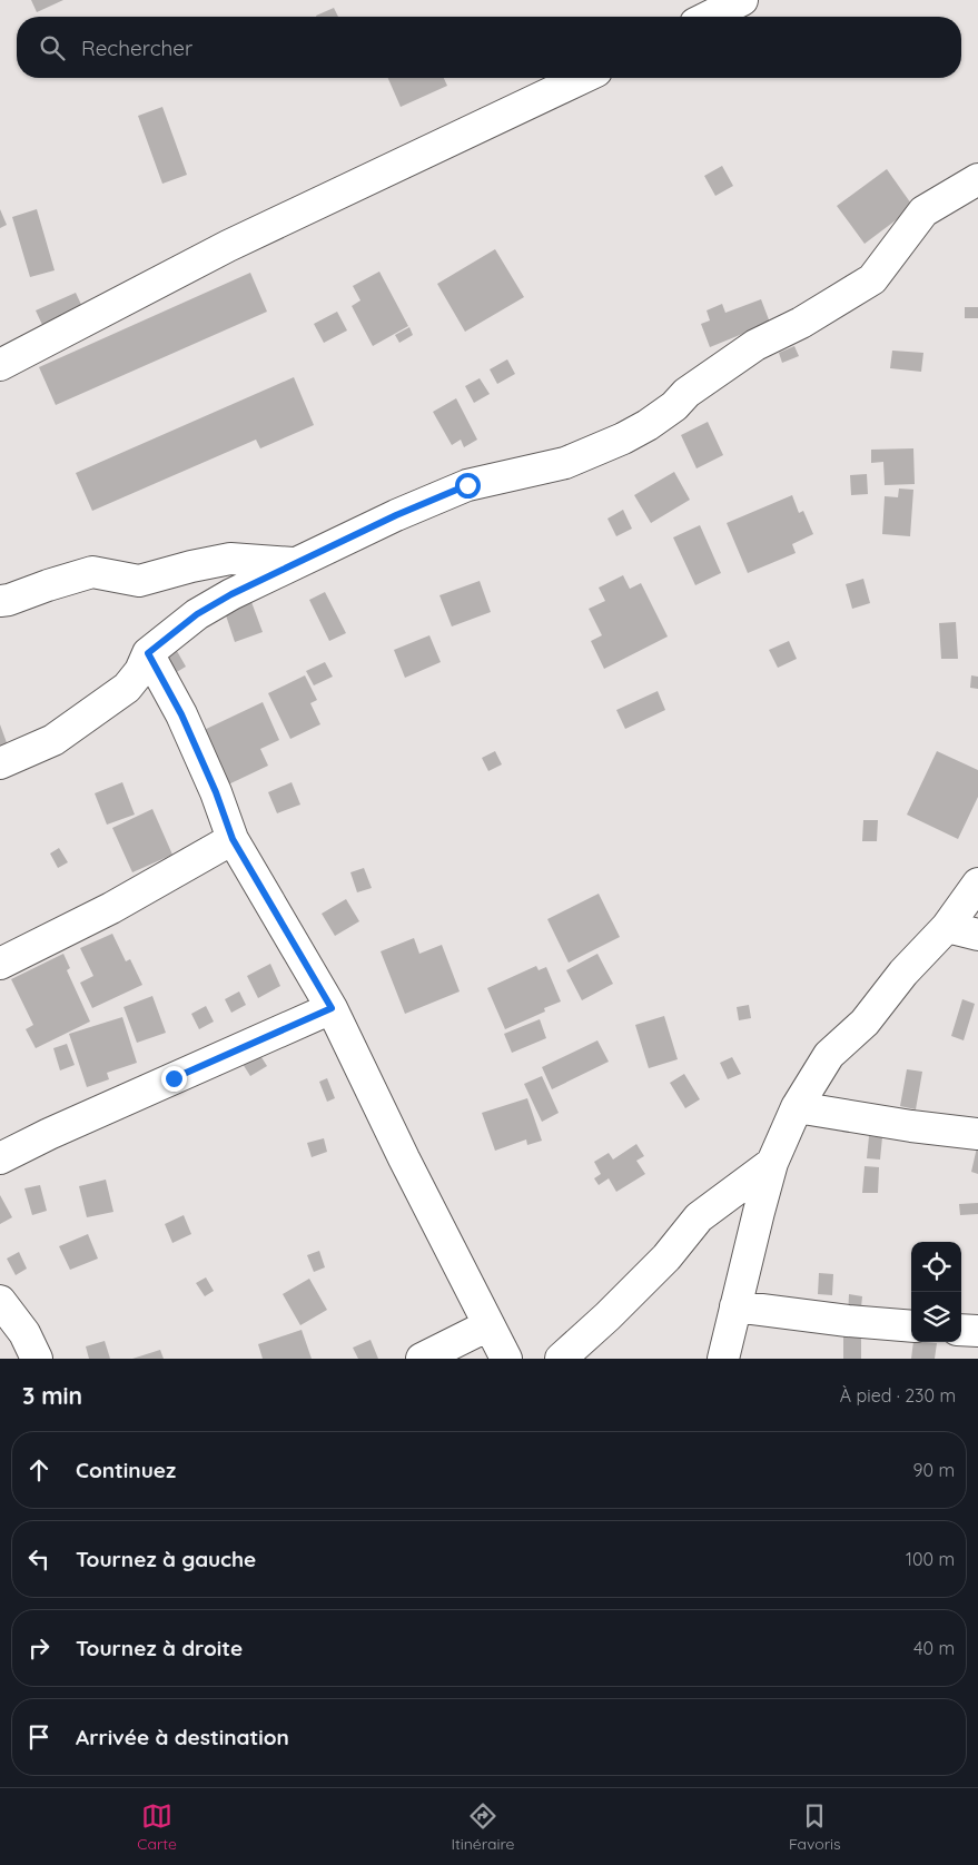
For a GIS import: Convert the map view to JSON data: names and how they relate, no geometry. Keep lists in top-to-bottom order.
{
  "page": {
    "search": "Rechercher",
    "heading": ["3 min", "À pied · 230 m"],
    "list": [
      ["Continuez", "90 m"],
      ["Tournez à gauche", "100 m"],
      ["Tournez à droite", "40 m"],
      "Arrivée à destination"
    ],
    "nav": ["Carte", "Itinéraire", "Favoris"]
  }
}
